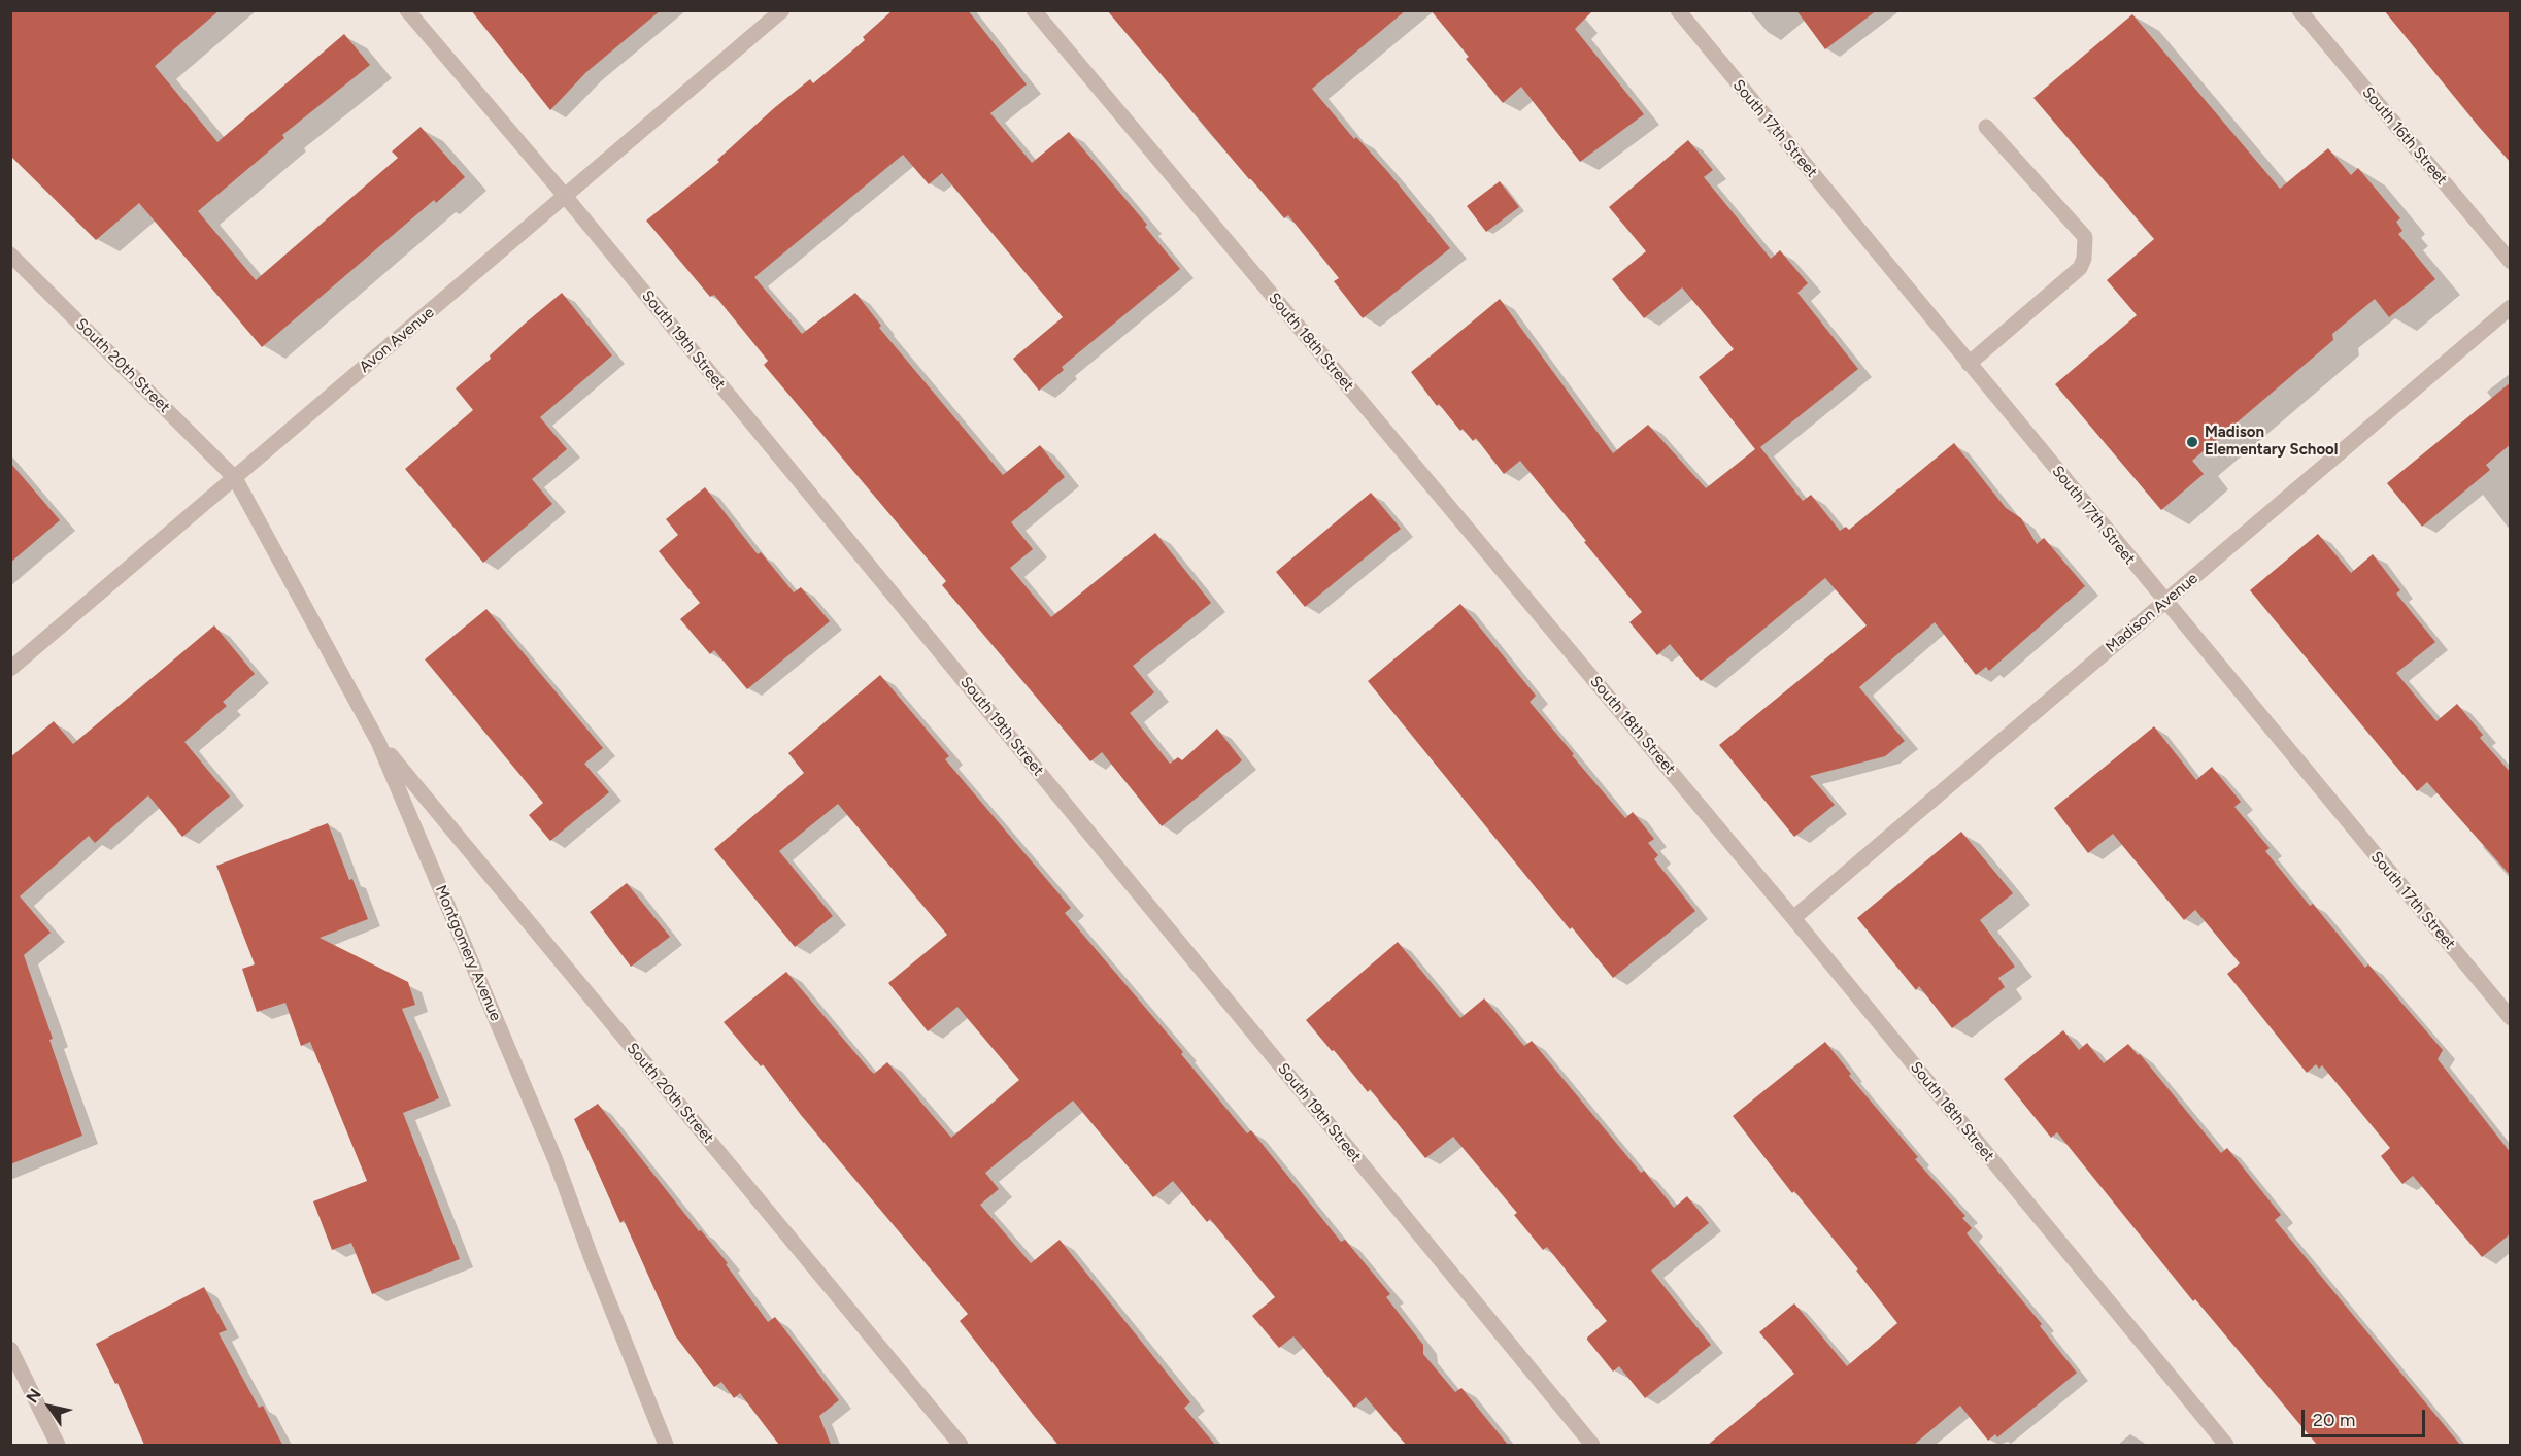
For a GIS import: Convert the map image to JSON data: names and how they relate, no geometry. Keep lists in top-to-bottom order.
{
  "streets": {
    "street": [
      "South 17th Street",
      "South 16th Street",
      "Avon Avenue",
      "South 19th Street",
      "South 18th Street",
      "South 20th Street",
      "Madison Avenue",
      "Montgomery Avenue"
    ]
  },
  "crossings": [
    ["South 17th Street", "Madison Avenue"],
    ["Avon Avenue", "South 19th Street"],
    ["Avon Avenue", "South 20th Street"],
    ["Avon Avenue", "Montgomery Avenue"],
    ["South 18th Street", "Madison Avenue"],
    ["South 20th Street", "Montgomery Avenue"]
  ],
  "places": ["Madison Elementary School"],
  "scale_bar": "20 m",
  "north": "top left"
}
